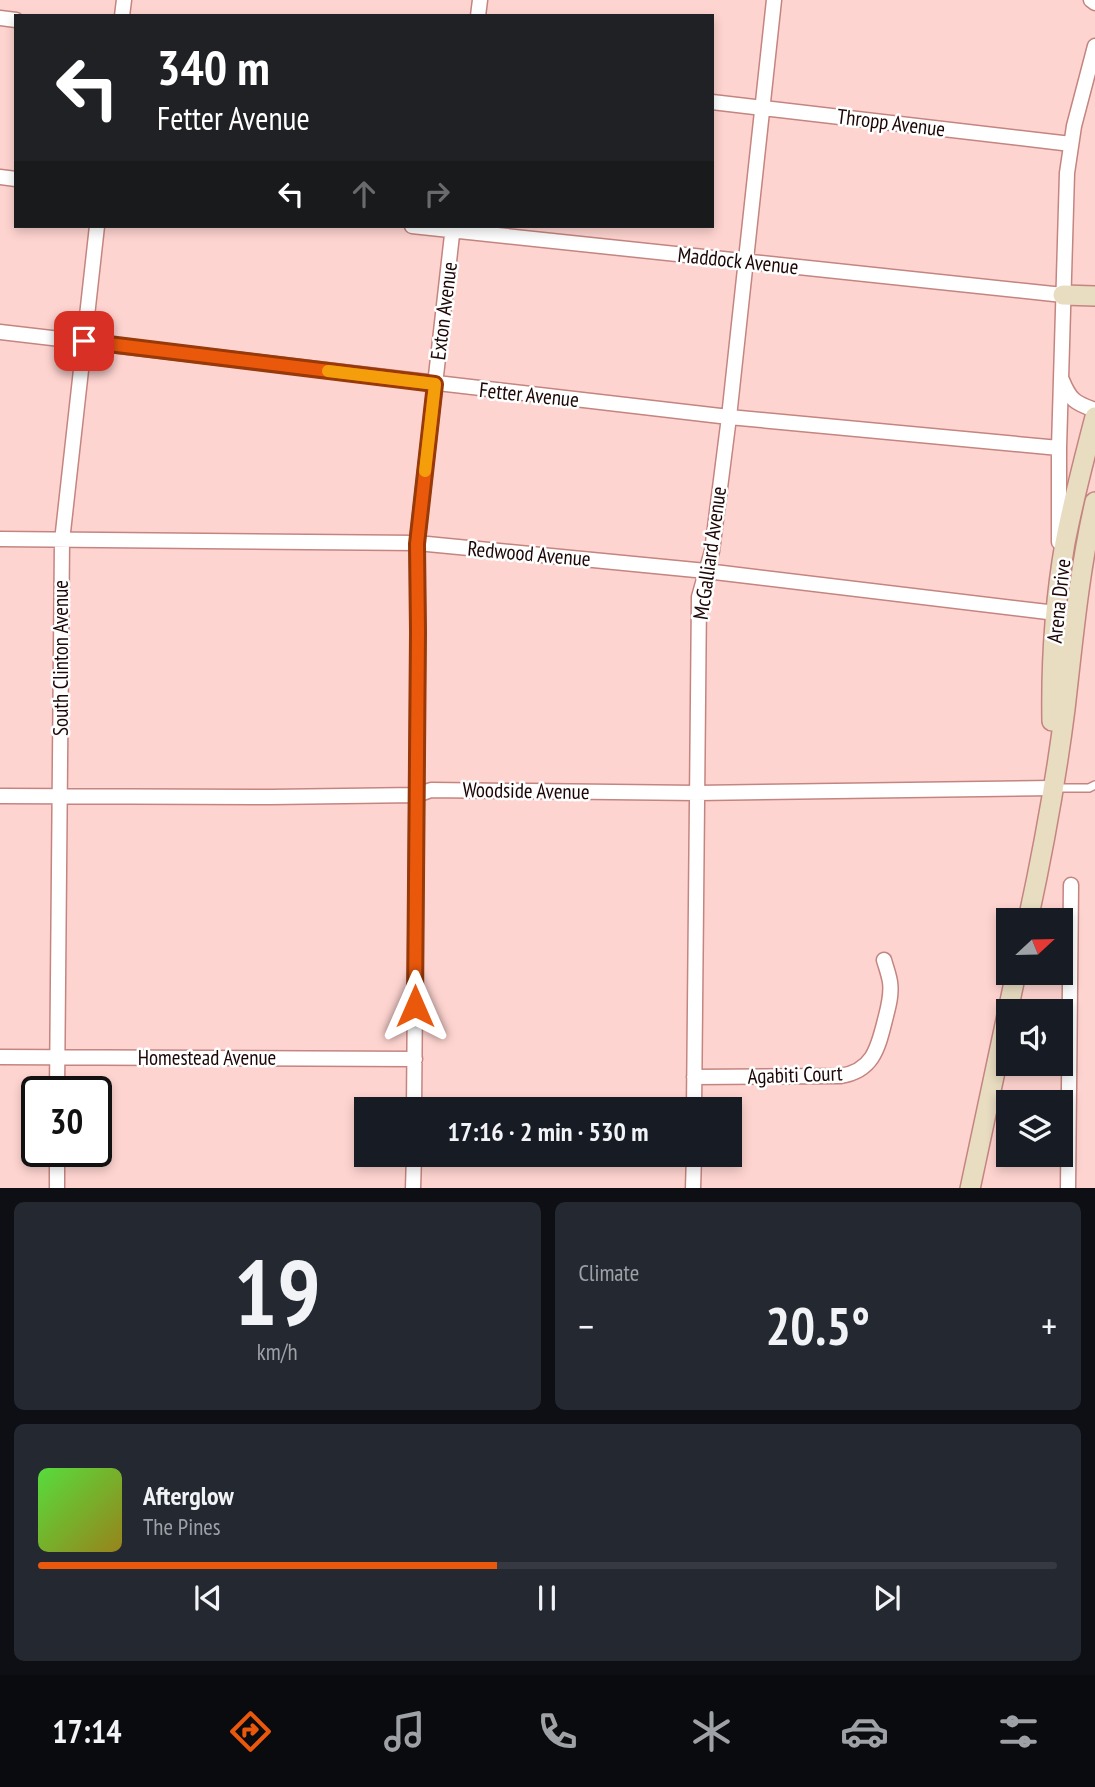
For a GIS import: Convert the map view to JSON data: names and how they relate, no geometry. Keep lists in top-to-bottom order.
{
  "streets": {
    "main road": ["Arena Drive"],
    "street": [
      "Thropp Avenue",
      "Maddock Avenue",
      "Exton Avenue",
      "Fetter Avenue",
      "McGalliard Avenue",
      "Redwood Avenue",
      "South Clinton Avenue",
      "Woodside Avenue",
      "Homestead Avenue",
      "Agabiti Court"
    ]
  },
  "crossings": [
    ["Thropp Avenue", "McGalliard Avenue"],
    ["Maddock Avenue", "Exton Avenue"],
    ["Maddock Avenue", "McGalliard Avenue"],
    ["Exton Avenue", "Fetter Avenue"],
    ["Exton Avenue", "Redwood Avenue"],
    ["Exton Avenue", "Woodside Avenue"],
    ["Exton Avenue", "Homestead Avenue"],
    ["Fetter Avenue", "McGalliard Avenue"],
    ["Fetter Avenue", "South Clinton Avenue"],
    ["McGalliard Avenue", "Redwood Avenue"],
    ["McGalliard Avenue", "Woodside Avenue"],
    ["McGalliard Avenue", "Agabiti Court"],
    ["Redwood Avenue", "Arena Drive"],
    ["Redwood Avenue", "South Clinton Avenue"],
    ["Arena Drive", "Woodside Avenue"],
    ["South Clinton Avenue", "Woodside Avenue"],
    ["South Clinton Avenue", "Homestead Avenue"]
  ],
  "north": "right",
  "page": {
    "turn": ["340 m", "Fetter Avenue"],
    "limit": "30",
    "trip": "17:16 · 2 min · 530 m",
    "tile": [
      ["19", "km/h"],
      "Climate"
    ],
    "heat": ["−", "20.5°", "+"],
    "song": ["Afterglow", "The Pines"],
    "tabs": "17:14"
  }
}
